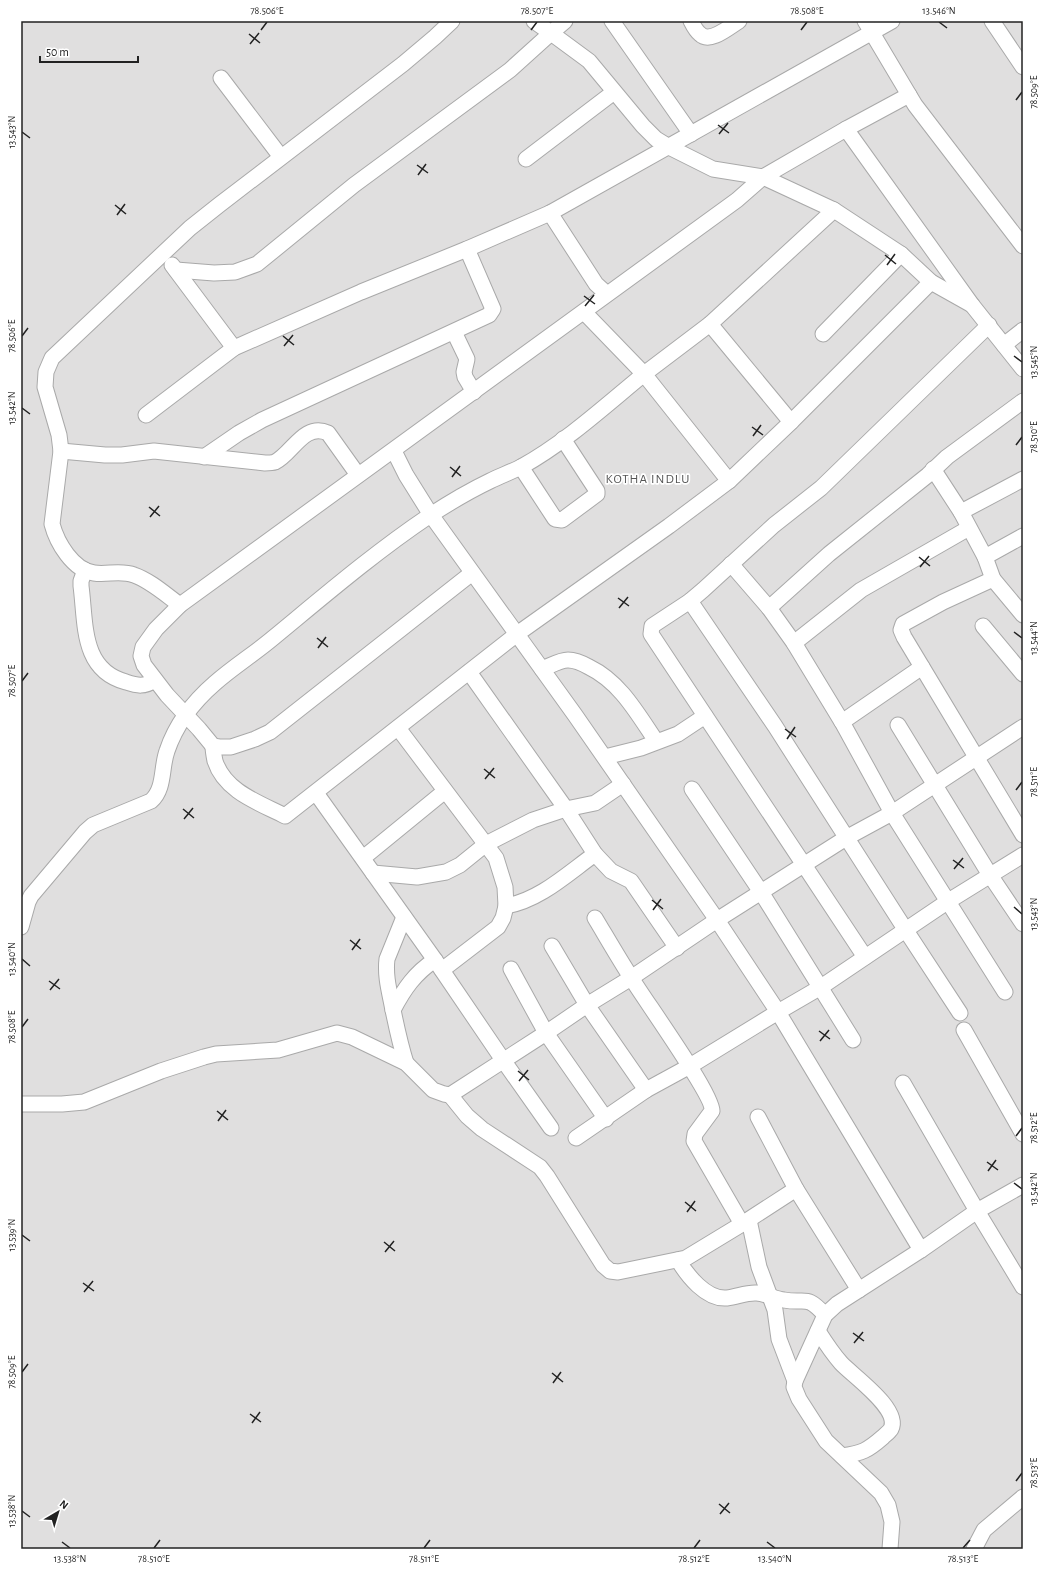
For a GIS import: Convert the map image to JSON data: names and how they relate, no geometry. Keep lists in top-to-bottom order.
{
  "districts": ["KOTHA INDLU"],
  "scale_bar": "50 m",
  "north": "top right",
  "coordinates": [
    "78.506°E",
    "78.507°E",
    "78.508°E",
    "13.546°N",
    "78.509°E",
    "13.543°N",
    "13.545°N",
    "13.542°N",
    "78.510°E",
    "13.544°N",
    "78.511°E",
    "13.540°N",
    "78.512°E",
    "13.539°N",
    "78.513°E",
    "13.538°N"
  ]
}
